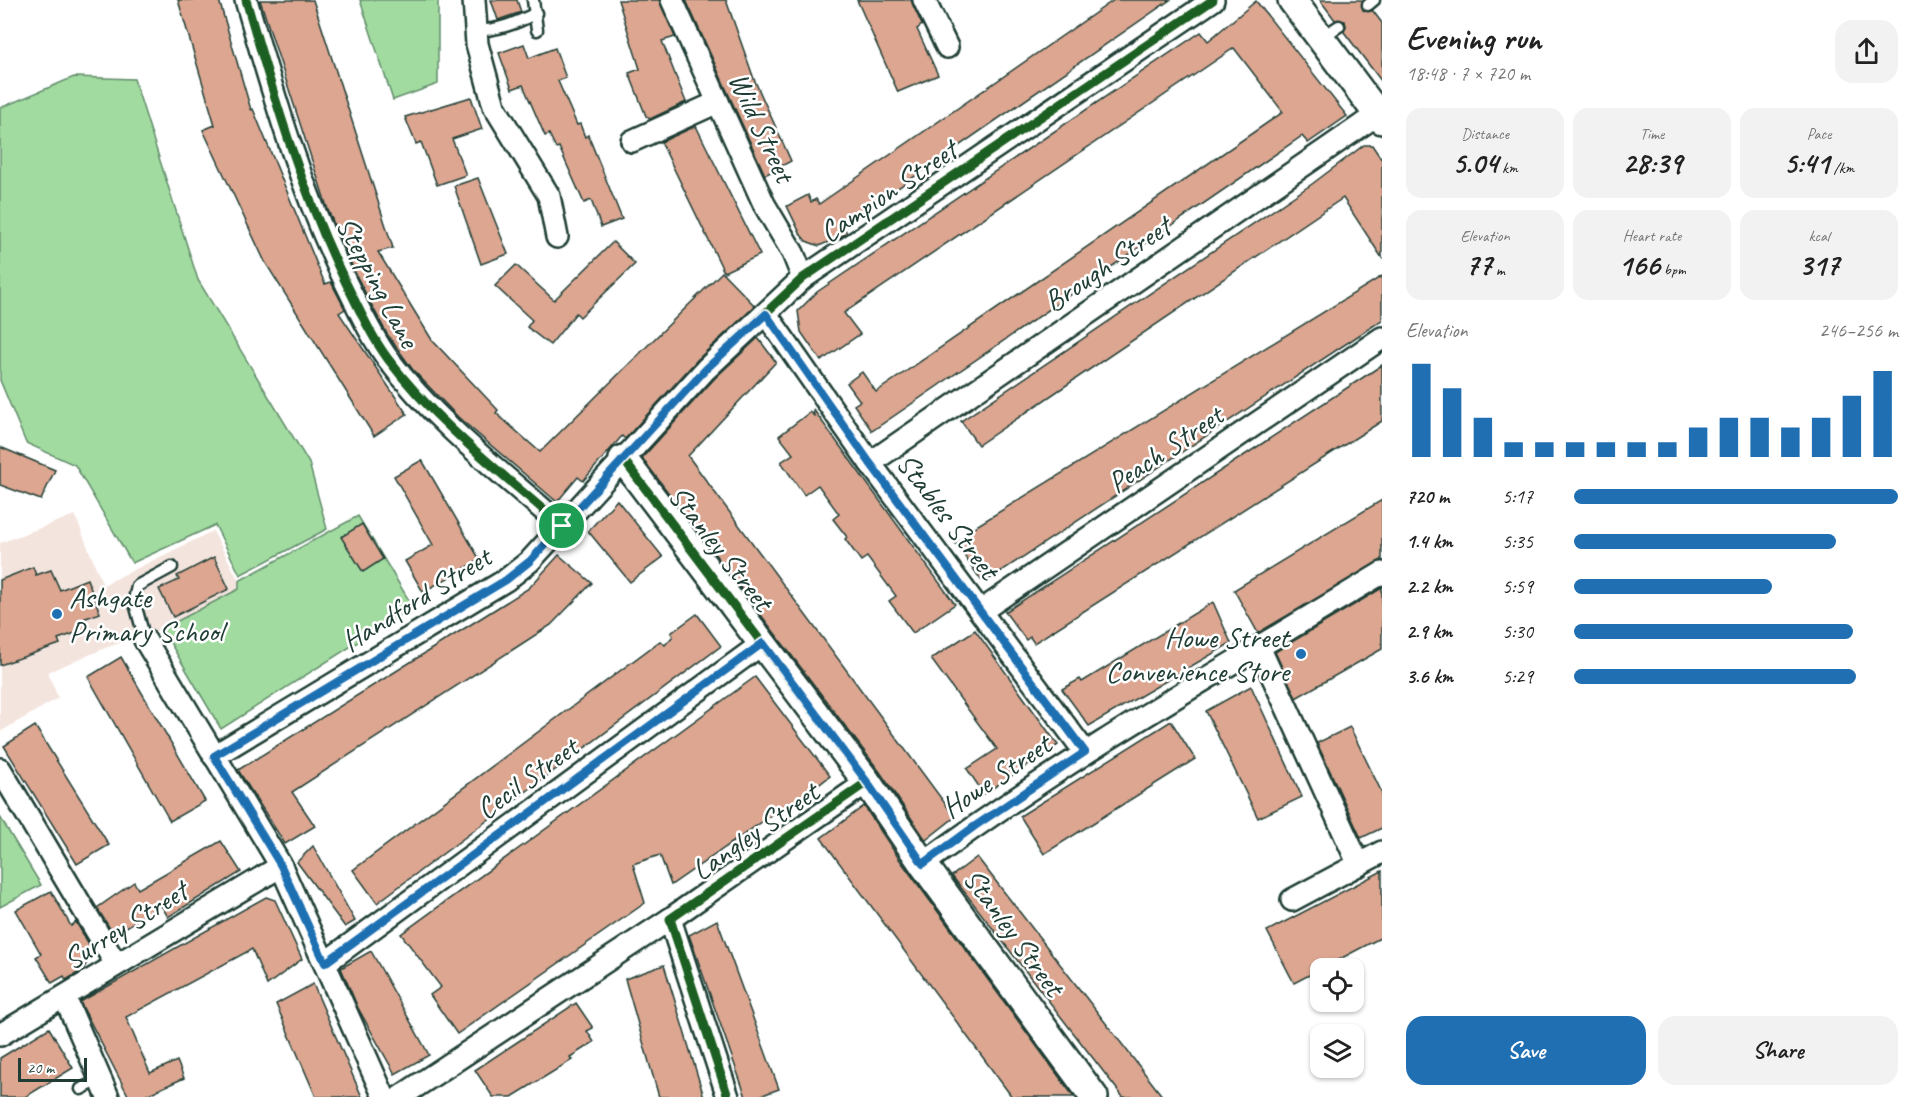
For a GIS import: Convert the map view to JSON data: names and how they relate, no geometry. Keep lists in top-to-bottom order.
{
  "streets": {
    "street": [
      "Wild Street",
      "Campion Street",
      "Brough Street",
      "Stepping Lane",
      "Peach Street",
      "Stables Street",
      "Stanley Street",
      "Handford Street",
      "Howe Street",
      "Cecil Street",
      "Langley Street",
      "Surrey Street"
    ]
  },
  "crossings": [
    ["Wild Street", "Campion Street"],
    ["Campion Street", "Stables Street"],
    ["Campion Street", "Stanley Street"],
    ["Campion Street", "Handford Street"],
    ["Brough Street", "Stables Street"],
    ["Stepping Lane", "Handford Street"],
    ["Peach Street", "Stables Street"],
    ["Stables Street", "Howe Street"],
    ["Stanley Street", "Handford Street"],
    ["Stanley Street", "Howe Street"],
    ["Stanley Street", "Cecil Street"],
    ["Stanley Street", "Langley Street"]
  ],
  "places": ["Ashgate Primary School", "Howe Street Convenience Store"],
  "scale_bar": "20 m",
  "page": {
    "heading": ["Evening run", "18:48 · 7 × 720 m"],
    "stats": [
      ["Distance", "5.04 km"],
      ["Time", "28:39"],
      ["Pace", "5:41 /km"],
      ["Elevation", "77 m"],
      ["Heart rate", "166 bpm"],
      ["kcal", "317"]
    ],
    "chart": ["Elevation", "246–256 m"],
    "list": [
      {
        "name": "720 m",
        "note": "5:17"
      },
      {
        "name": "1.4 km",
        "note": "5:35"
      },
      {
        "name": "2.2 km",
        "note": "5:59"
      },
      {
        "name": "2.9 km",
        "note": "5:30"
      },
      {
        "name": "3.6 km",
        "note": "5:29"
      }
    ],
    "buttons": ["Save", "Share"],
    "scale": "20 m"
  }
}
